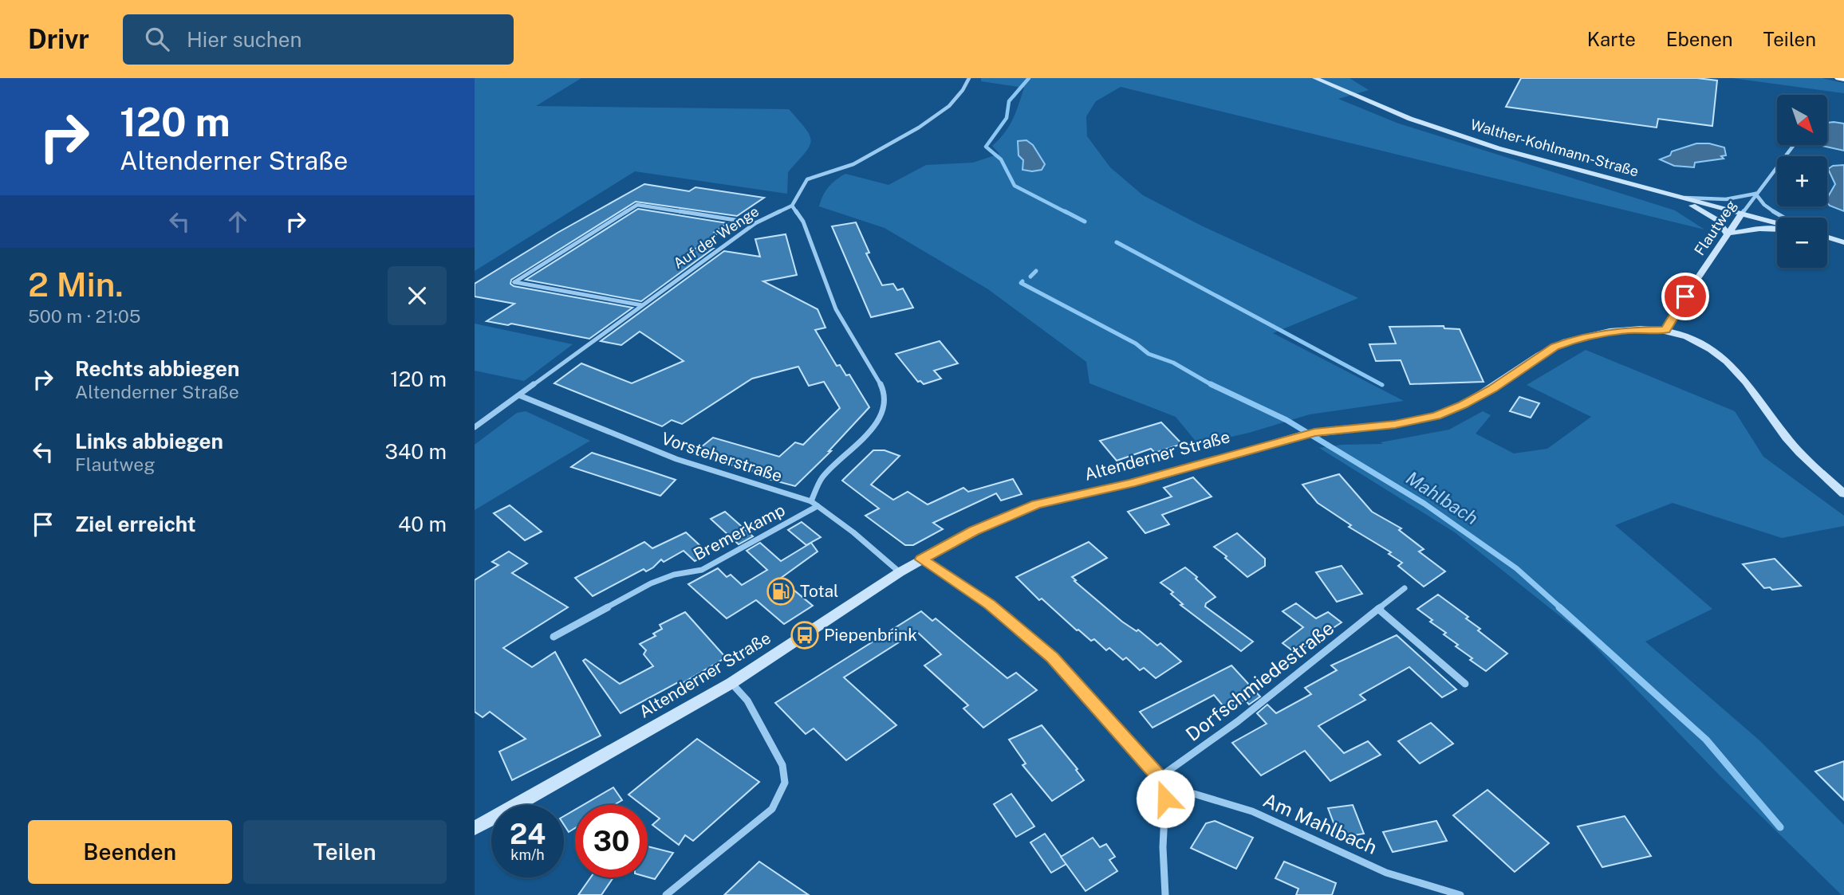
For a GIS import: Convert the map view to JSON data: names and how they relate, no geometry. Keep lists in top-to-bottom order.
{
  "streets": {
    "main road": ["Walther-Kohlmann-Straße", "Flautweg", "Altenderner Straße"],
    "street": [
      "Auf der Wenge",
      "Vorsteherstraße",
      "Bremerkamp",
      "Dorfschmiedestraße",
      "Am Mahlbach"
    ]
  },
  "crossings": [
    ["Walther-Kohlmann-Straße", "Flautweg"],
    ["Flautweg", "Altenderner Straße"],
    ["Auf der Wenge", "Vorsteherstraße"],
    ["Altenderner Straße", "Vorsteherstraße"],
    ["Vorsteherstraße", "Bremerkamp"]
  ],
  "water": ["Mahlbach"],
  "places": {
    "fuel station": ["Total"],
    "bus stop": ["Piepenbrink"]
  },
  "north": "bottom right",
  "page": {
    "header": "Drivr",
    "search": "Hier suchen",
    "nav": ["Karte", "Ebenen", "Teilen"],
    "turn": ["120 m", "Altenderner Straße"],
    "map_buttons": ["+", "−"],
    "heading": ["2 Min.", "500 m · 21:05"],
    "list": [
      {
        "name": "Rechts abbiegen",
        "note": "Altenderner Straße",
        "value": "120 m"
      },
      {
        "name": "Links abbiegen",
        "note": "Flautweg",
        "value": "340 m"
      },
      {
        "name": "Ziel erreicht",
        "value": "40 m"
      }
    ],
    "speed": "24 km/h",
    "limit": "30",
    "buttons": ["Beenden", "Teilen"]
  }
}
